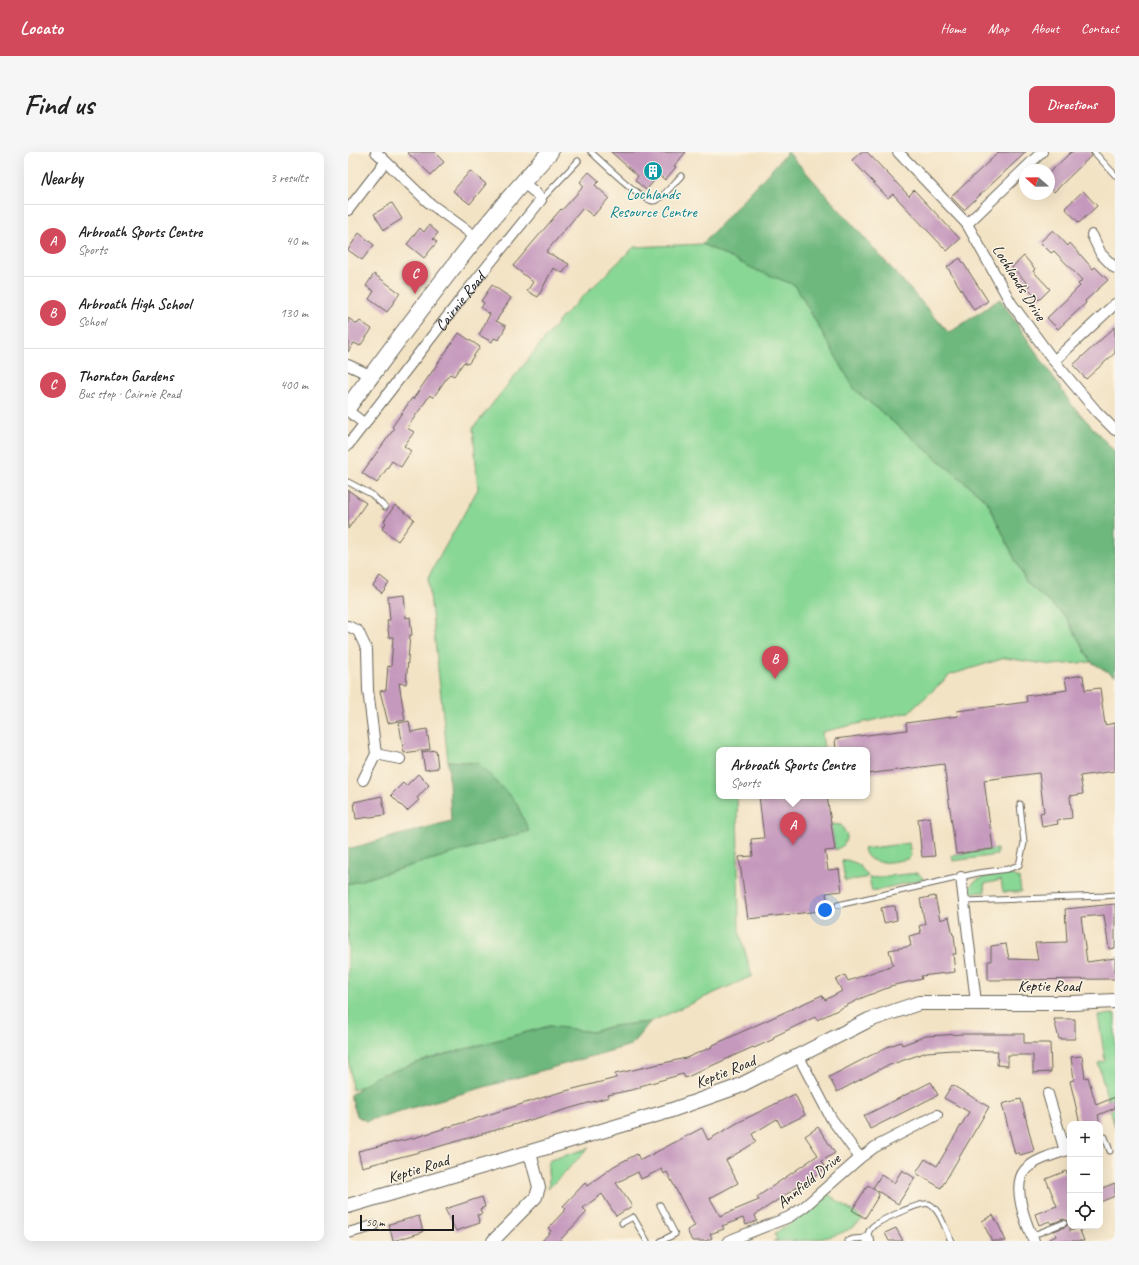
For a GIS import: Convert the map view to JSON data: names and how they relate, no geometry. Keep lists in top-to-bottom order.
{
  "streets": {
    "main road": ["Cairnie Road", "Keptie Road"],
    "street": ["Lochlands Drive", "Annfield Drive"]
  },
  "crossings": [
    ["Keptie Road", "Annfield Drive"]
  ],
  "places": {
    "building": ["Lochlands Resource Centre"]
  },
  "scale_bar": "50 m",
  "north": "left",
  "page": {
    "header": "Locato",
    "nav": [
      "Home",
      "Map",
      "About",
      "Contact"
    ],
    "buttons": "Directions",
    "title": "Find us",
    "heading": ["Nearby", "3 results"],
    "list": [
      {
        "mark": "A",
        "name": "Arbroath Sports Centre",
        "note": "Sports",
        "value": "40 m"
      },
      {
        "mark": "B",
        "name": "Arbroath High School",
        "note": "School",
        "value": "130 m"
      },
      {
        "mark": "C",
        "name": "Thornton Gardens",
        "note": "Bus stop · Cairnie Road",
        "value": "400 m"
      }
    ],
    "pins": ["C", "B", "A"],
    "popup": ["Arbroath Sports Centre", "Sports"],
    "map_buttons": ["+", "−"],
    "scale": "50 m"
  }
}
